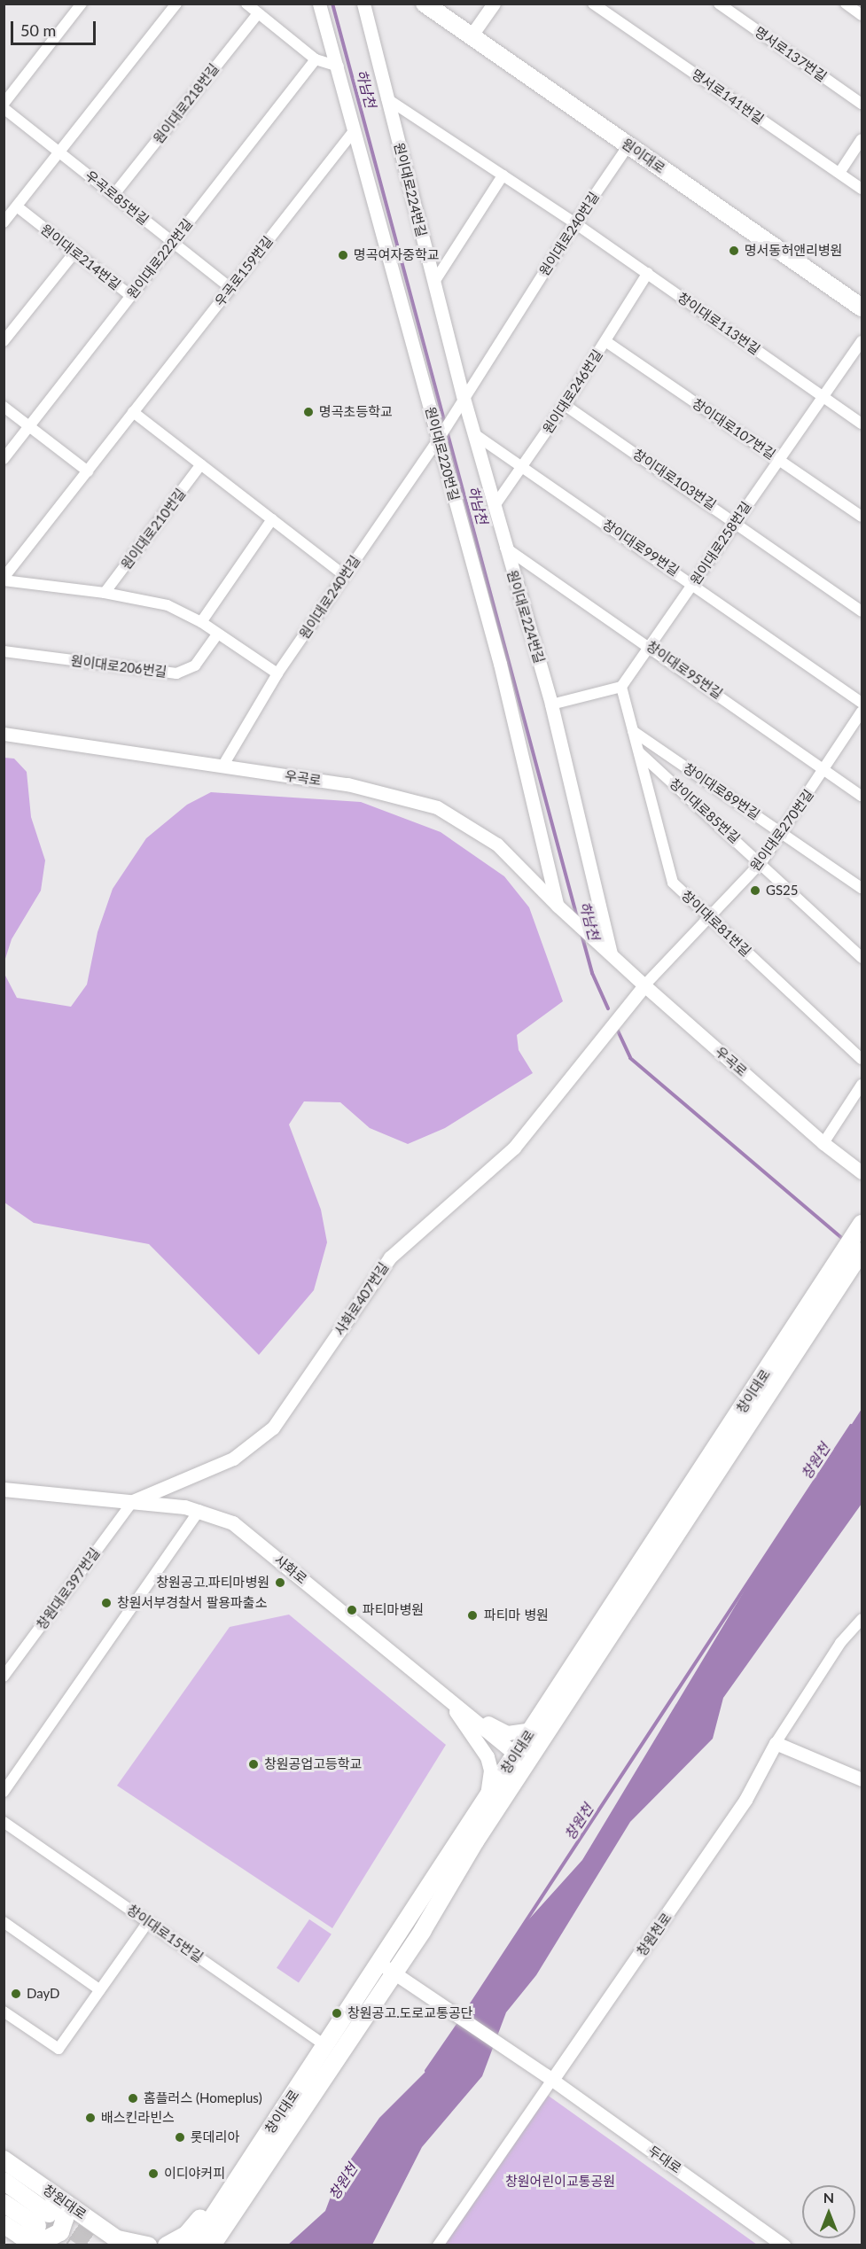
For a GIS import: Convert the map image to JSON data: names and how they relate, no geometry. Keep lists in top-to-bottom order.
{
  "streets": {
    "main road": [
      "원이대로",
      "창이대로",
      "사화로",
      "창원대로"
    ],
    "street": [
      "명서로137번길",
      "명서로141번길",
      "원이대로218번길",
      "원이대로224번길",
      "우곡로85번길",
      "원이대로240번길",
      "원이대로214번길",
      "원이대로222번길",
      "우곡로159번길",
      "창이대로113번길",
      "원이대로246번길",
      "창이대로107번길",
      "원이대로220번길",
      "창이대로103번길",
      "원이대로210번길",
      "원이대로258번길",
      "창이대로99번길",
      "원이대로206번길",
      "창이대로95번길",
      "우곡로",
      "창이대로89번길",
      "창이대로85번길",
      "원이대로270번길",
      "창이대로81번길",
      "사화로407번길",
      "창원대로397번길",
      "창이대로15번길",
      "창원천로",
      "두대로"
    ]
  },
  "crossings": [
    ["원이대로218번길", "우곡로85번길"],
    ["원이대로", "원이대로240번길"],
    ["원이대로224번길", "원이대로240번길"],
    ["원이대로224번길", "원이대로246번길"],
    ["원이대로224번길", "창이대로99번길"],
    ["원이대로224번길", "창이대로95번길"],
    ["원이대로224번길", "우곡로"],
    ["우곡로85번길", "원이대로222번길"],
    ["우곡로85번길", "우곡로159번길"],
    ["원이대로240번길", "창이대로113번길"],
    ["원이대로240번길", "원이대로220번길"],
    ["원이대로240번길", "우곡로"],
    ["원이대로214번길", "원이대로222번길"],
    ["우곡로159번길", "원이대로220번길"],
    ["창이대로113번길", "원이대로246번길"],
    ["창이대로113번길", "원이대로258번길"],
    ["원이대로246번길", "창이대로107번길"],
    ["원이대로246번길", "창이대로103번길"],
    ["원이대로246번길", "창이대로99번길"],
    ["창이대로107번길", "원이대로258번길"],
    ["원이대로220번길", "우곡로"],
    ["창이대로103번길", "원이대로258번길"],
    ["원이대로258번길", "창이대로99번길"],
    ["원이대로258번길", "창이대로95번길"],
    ["원이대로258번길", "창이대로81번길"],
    ["창이대로95번길", "원이대로270번길"],
    ["우곡로", "원이대로270번길"],
    ["우곡로", "사화로407번길"],
    ["창이대로89번길", "원이대로270번길"],
    ["창이대로89번길", "창이대로81번길"],
    ["창이대로85번길", "원이대로270번길"],
    ["창이대로85번길", "창이대로81번길"],
    ["원이대로270번길", "창이대로81번길"],
    ["원이대로270번길", "사화로407번길"],
    ["사화로407번길", "사화로"],
    ["사화로407번길", "창원대로397번길"],
    ["창이대로", "사화로"],
    ["창이대로", "창이대로15번길"],
    ["창이대로", "두대로"],
    ["사화로", "창원대로397번길"],
    ["창원천로", "두대로"]
  ],
  "water": ["하남천", "창원천"],
  "parks": ["창원어린이교통공원"],
  "places": [
    "명서동허앤리병원",
    "명곡여자중학교",
    "명곡초등학교",
    "GS25",
    "창원공고.파티마병원",
    "창원서부경찰서 팔용파출소",
    "파티마병원",
    "파티마 병원",
    "창원공업고등학교",
    "DayD",
    "창원공고.도로교통공단",
    "홈플러스 (Homeplus)",
    "배스킨라빈스",
    "롯데리아",
    "이디야커피"
  ],
  "scale_bar": "50 m",
  "north": "top"
}
